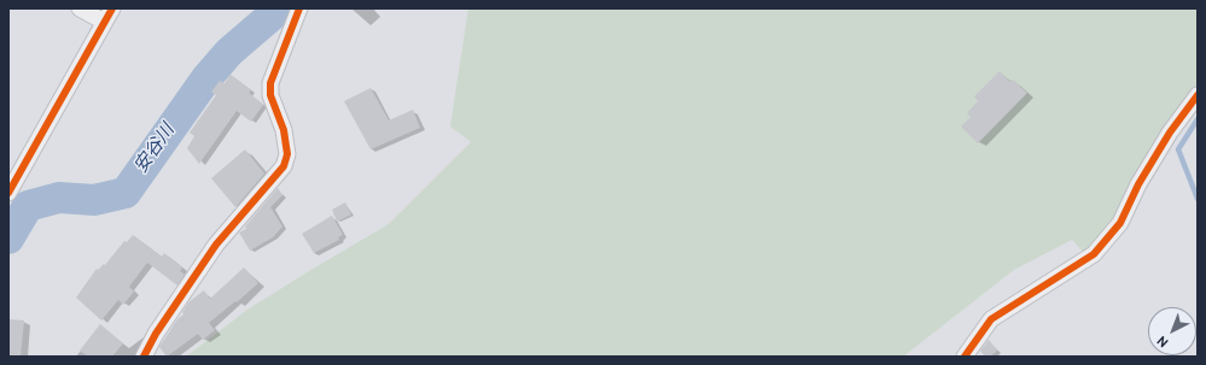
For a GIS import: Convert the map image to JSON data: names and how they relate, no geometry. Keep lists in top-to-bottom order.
{
  "water": ["安谷川"],
  "north": "bottom left"
}
